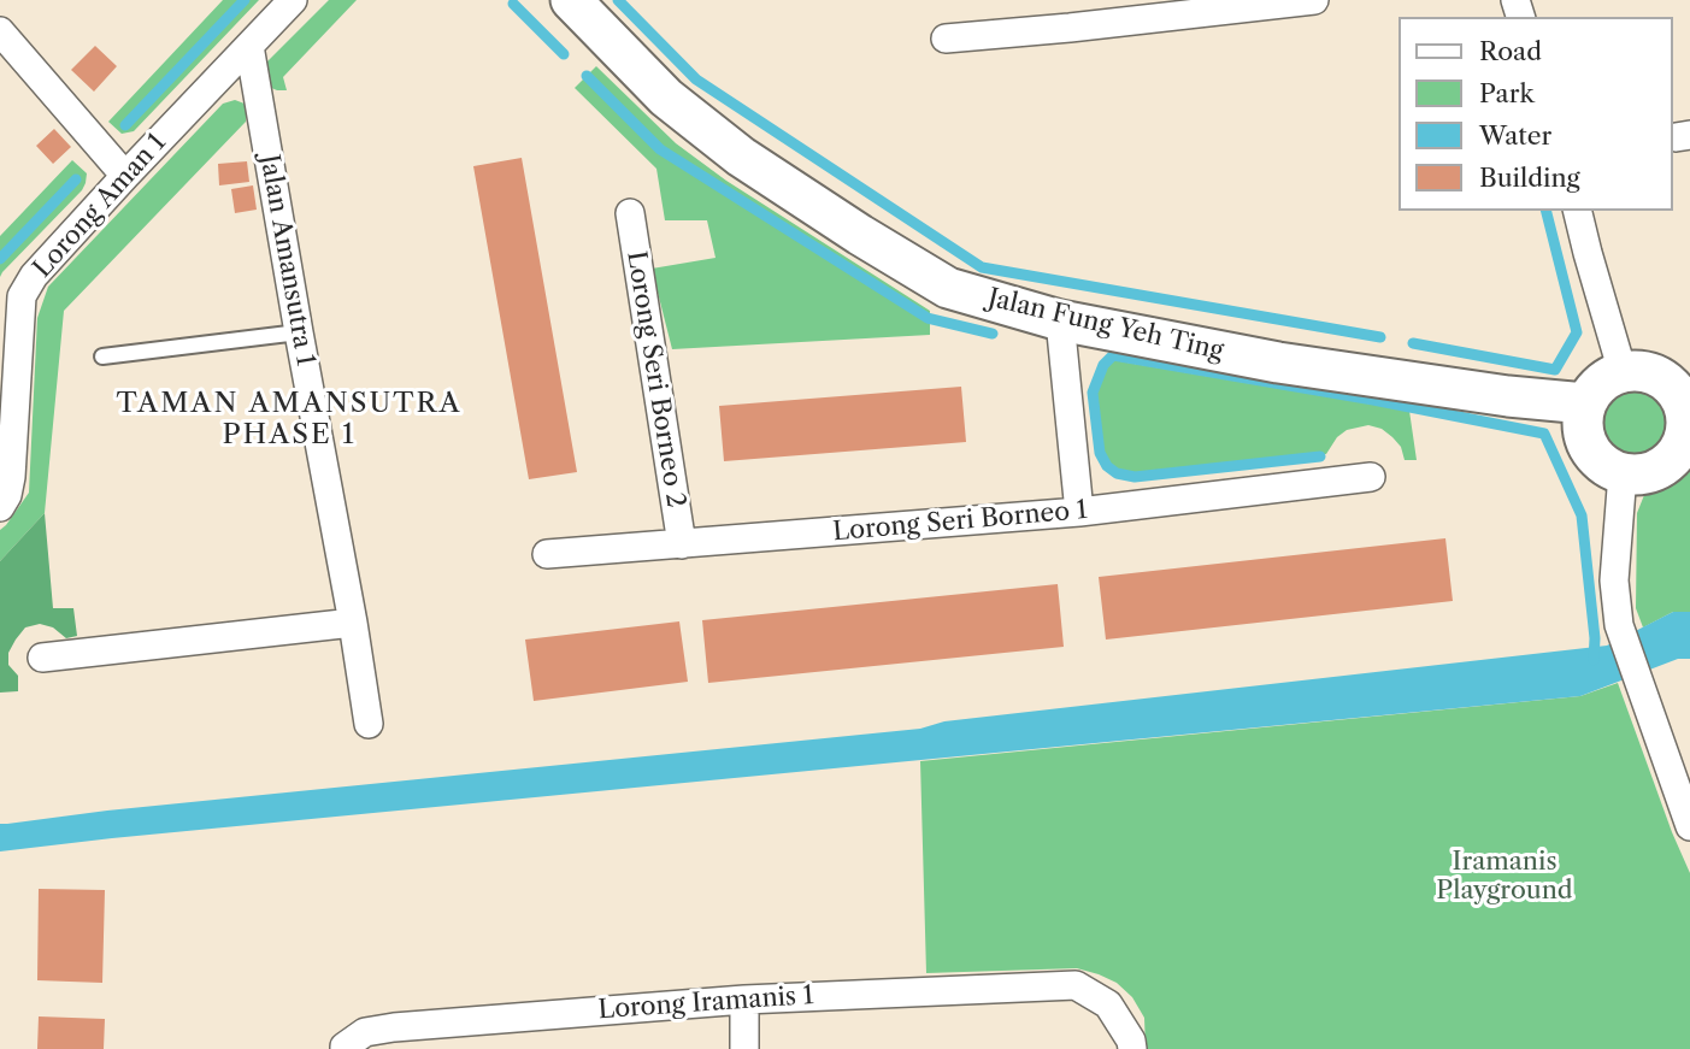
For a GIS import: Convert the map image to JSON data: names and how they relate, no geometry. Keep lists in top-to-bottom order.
{
  "streets": {
    "street": [
      "Lorong Aman 1",
      "Jalan Amansutra 1",
      "Jalan Fung Yeh Ting",
      "Lorong Seri Borneo 2",
      "Lorong Seri Borneo 1",
      "Lorong Iramanis 1"
    ]
  },
  "crossings": [
    ["Lorong Aman 1", "Jalan Amansutra 1"],
    ["Lorong Seri Borneo 2", "Lorong Seri Borneo 1"]
  ],
  "districts": ["TAMAN AMANSUTRA PHASE 1"],
  "parks": ["Iramanis Playground"],
  "legend": [
    "Road",
    "Park",
    "Water",
    "Building"
  ]
}
